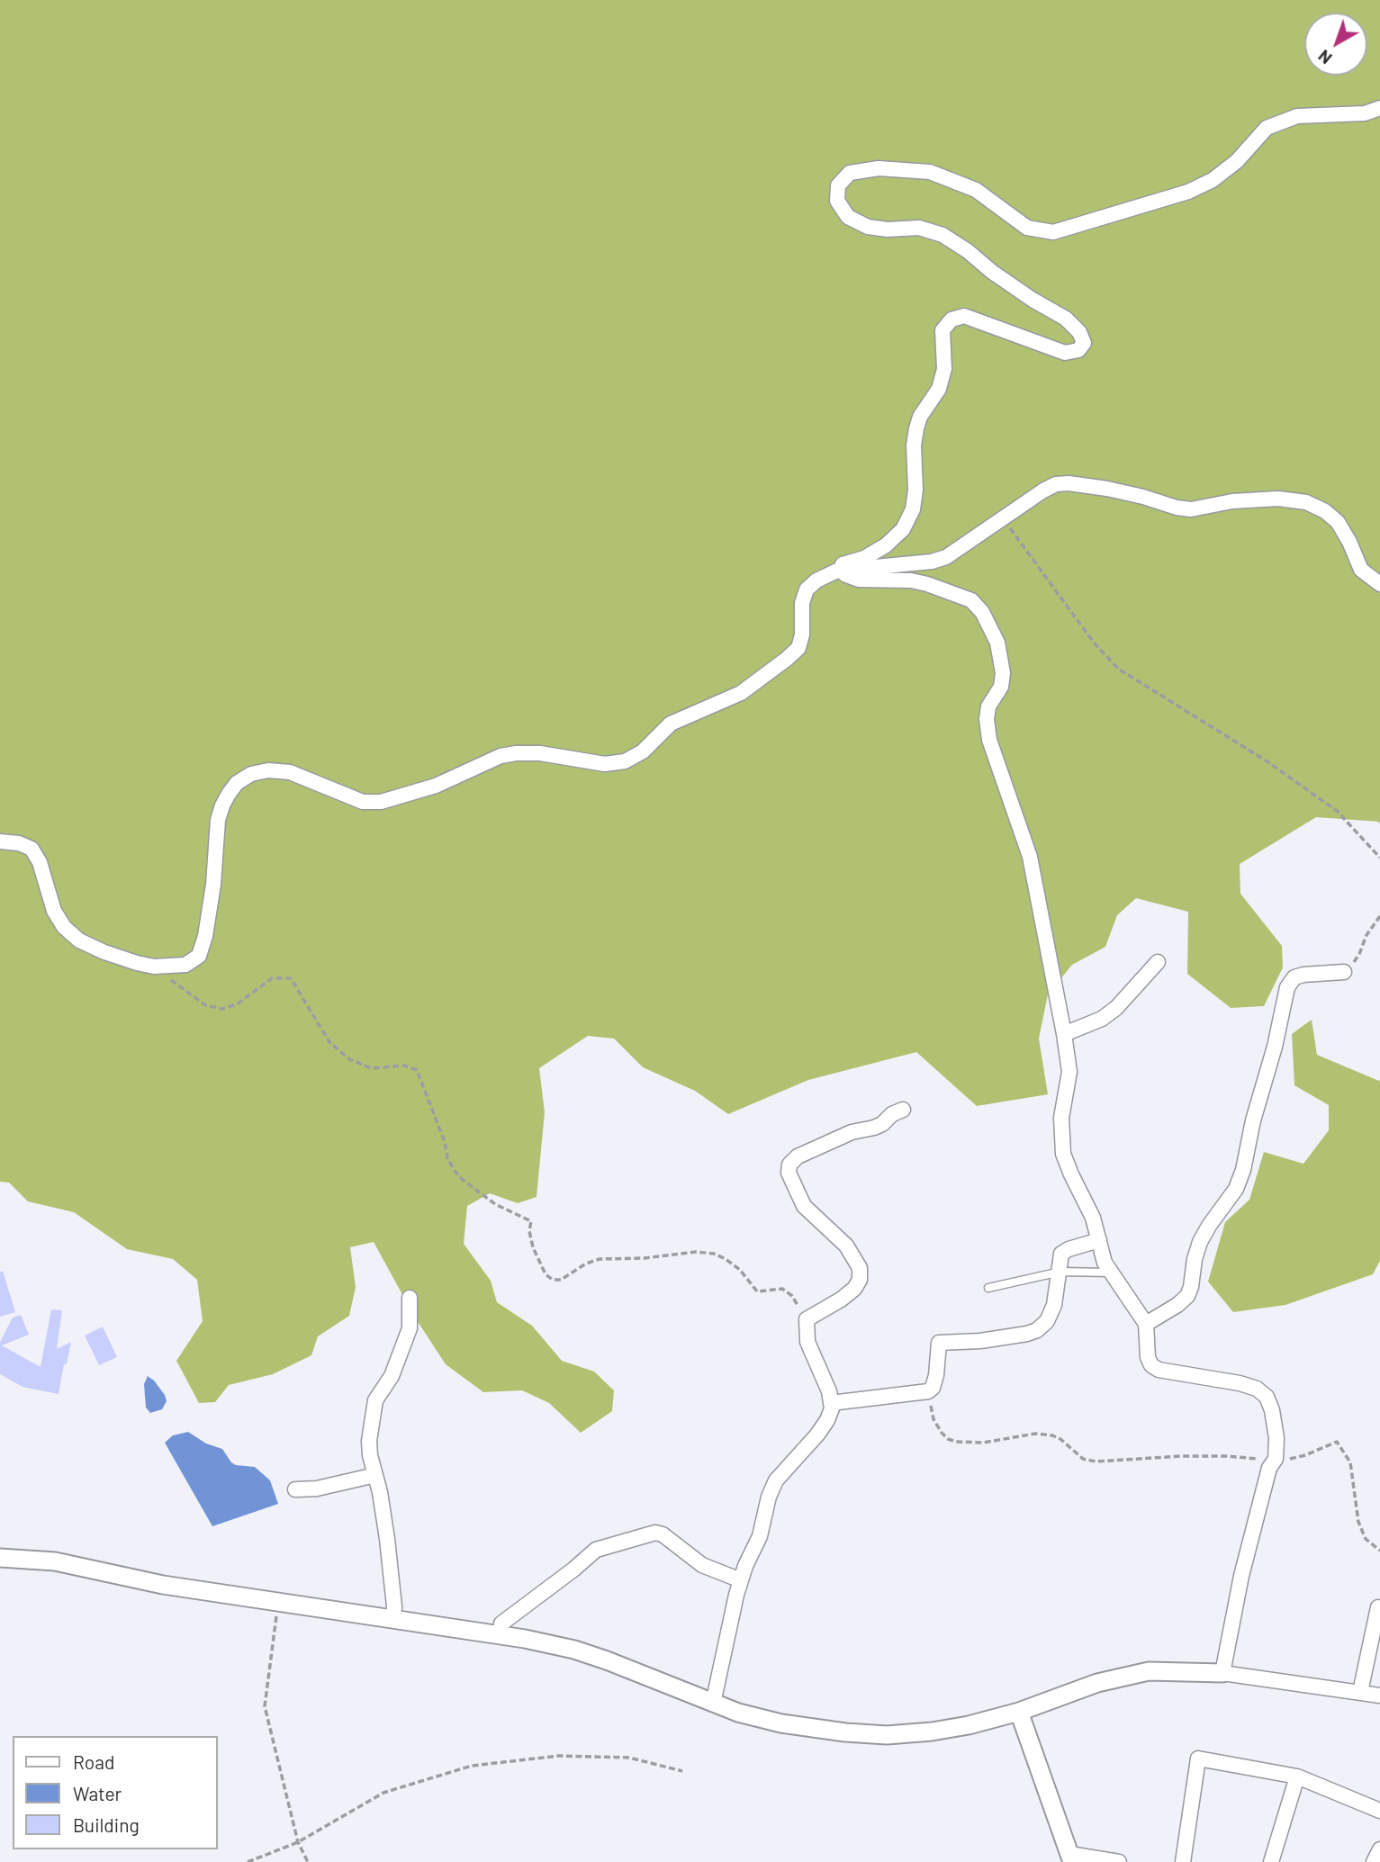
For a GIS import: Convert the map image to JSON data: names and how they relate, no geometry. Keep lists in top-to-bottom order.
{
  "legend": ["Road", "Water", "Building"],
  "north": "bottom left"
}
